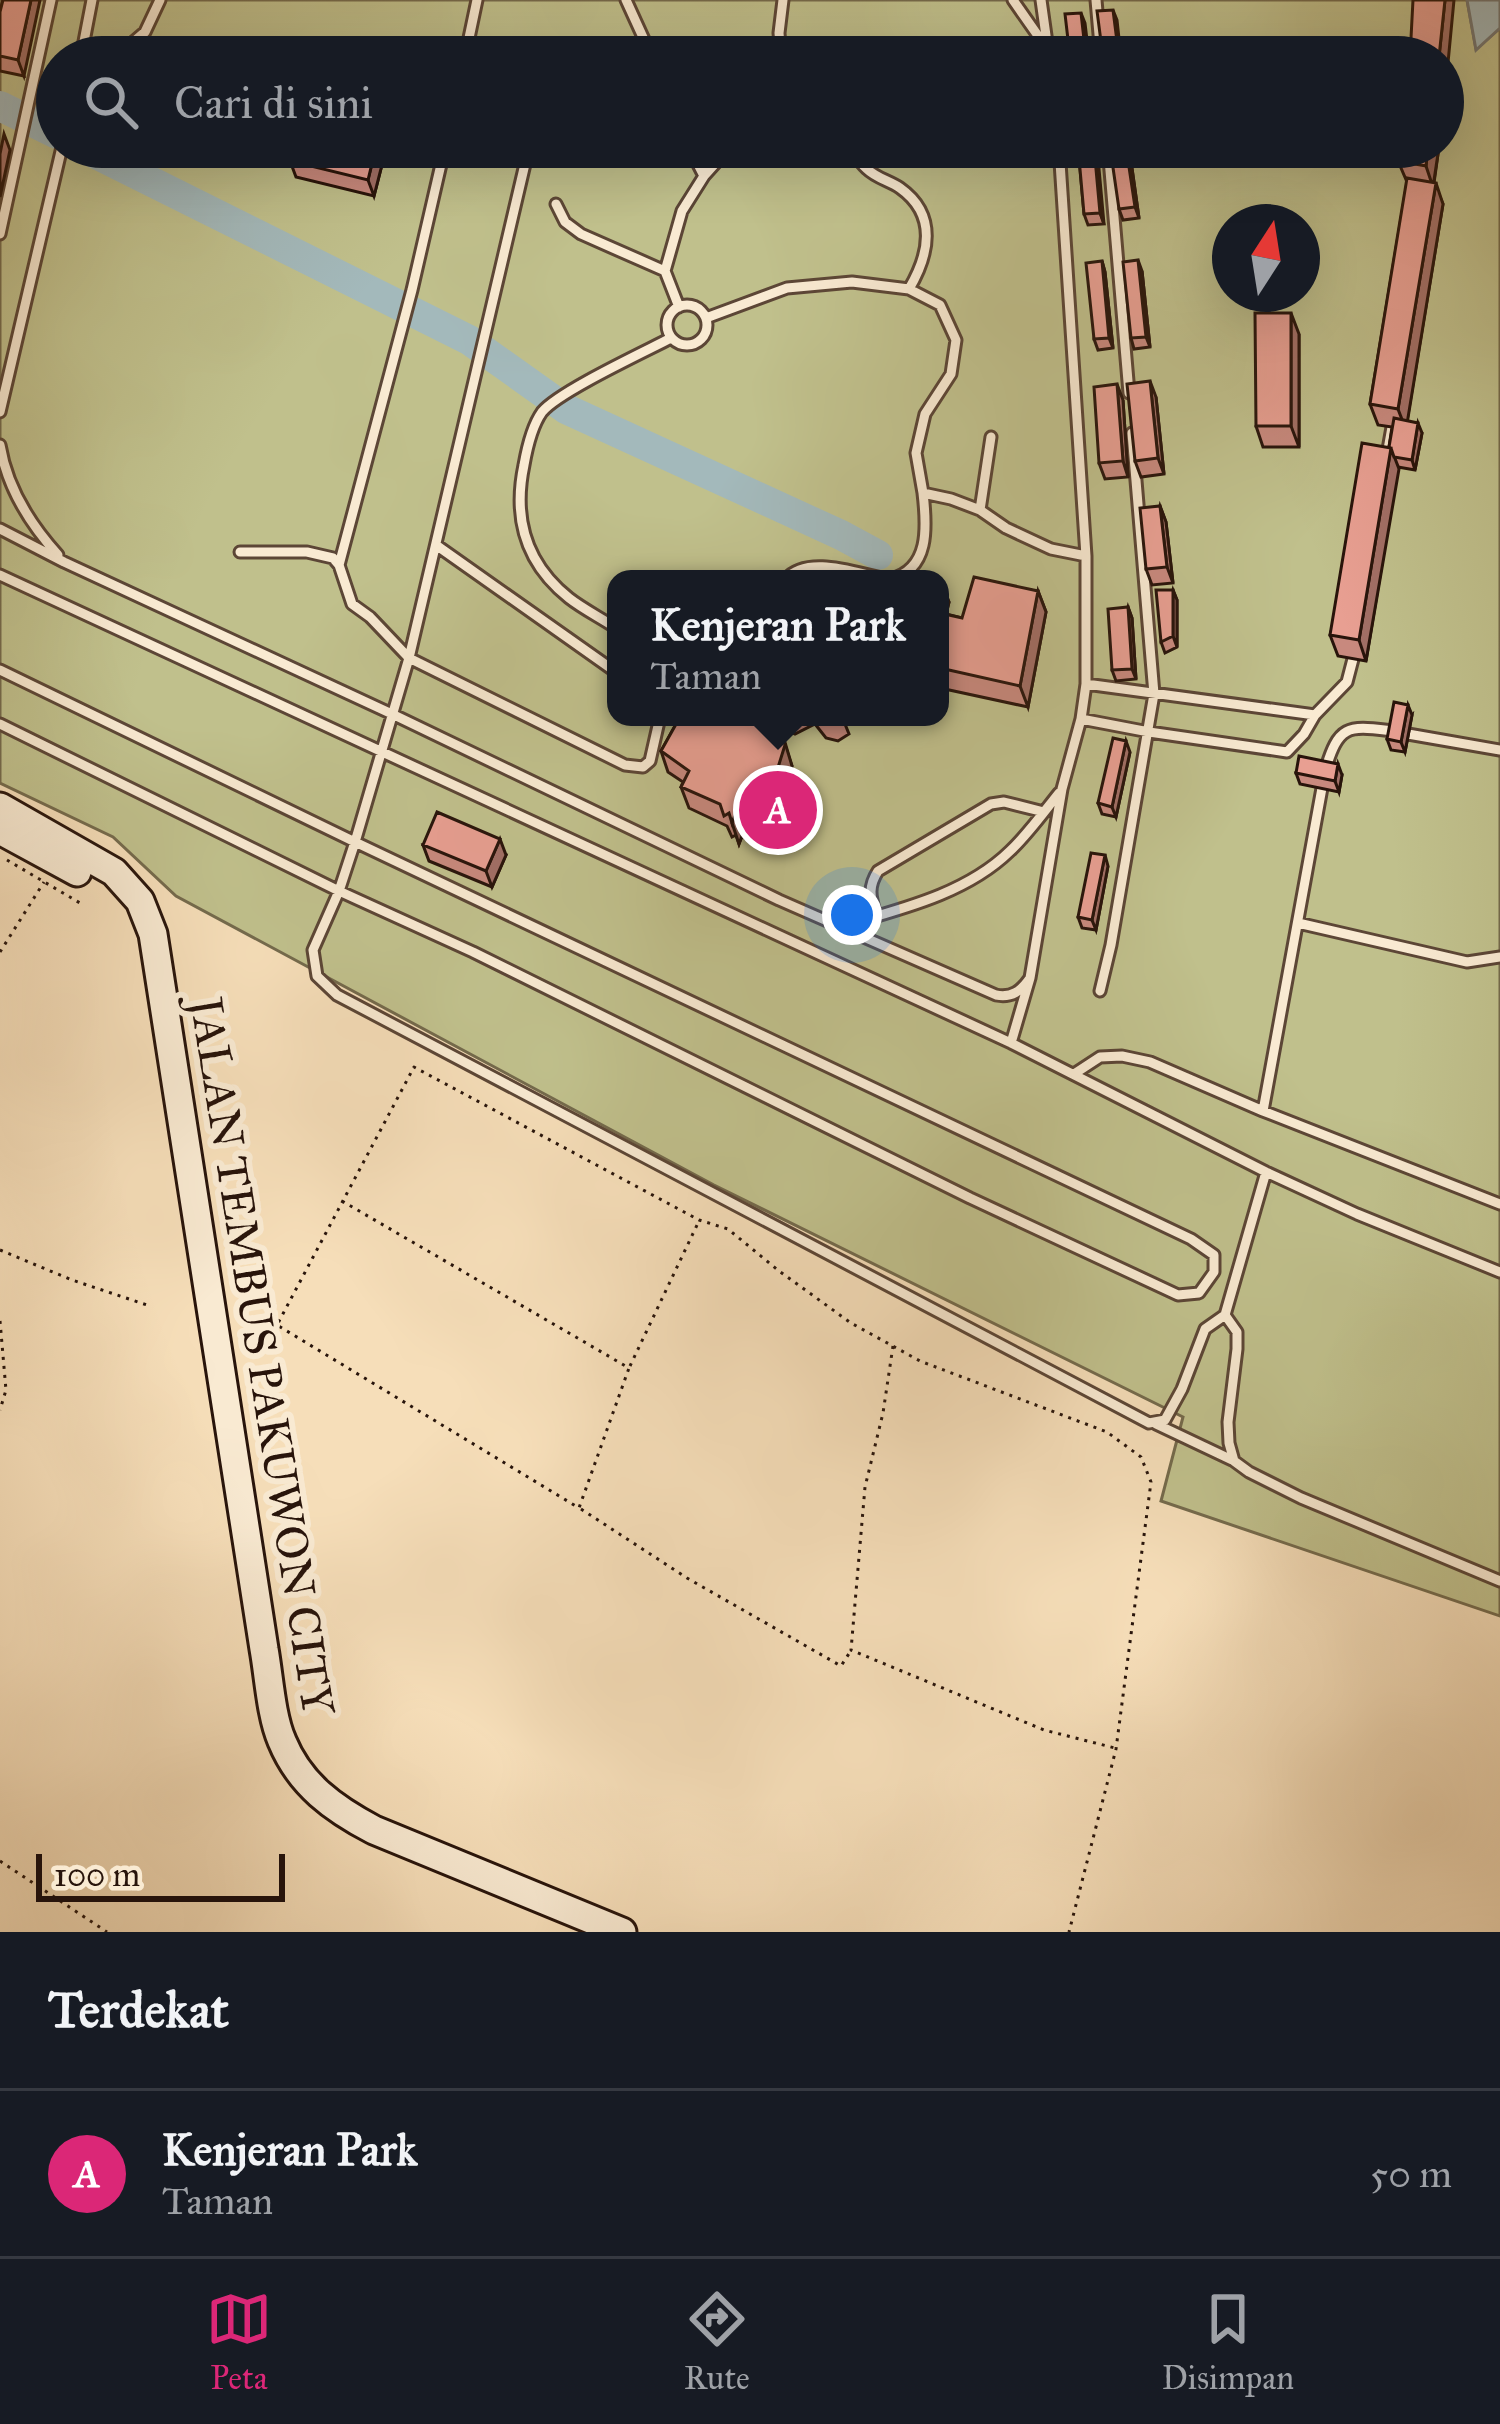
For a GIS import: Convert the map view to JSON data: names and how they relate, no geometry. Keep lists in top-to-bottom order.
{
  "streets": {
    "street": ["JALAN TEMBUS PAKUWON CITY"]
  },
  "scale_bar": "100 m",
  "north": "top",
  "page": {
    "search": "Cari di sini",
    "popup": ["Kenjeran Park", "Taman"],
    "pins": "A",
    "scale": "100 m",
    "heading": "Terdekat",
    "list": [
      {
        "mark": "A",
        "name": "Kenjeran Park",
        "note": "Taman",
        "value": "50 m"
      }
    ],
    "nav": ["Peta", "Rute", "Disimpan"]
  }
}
